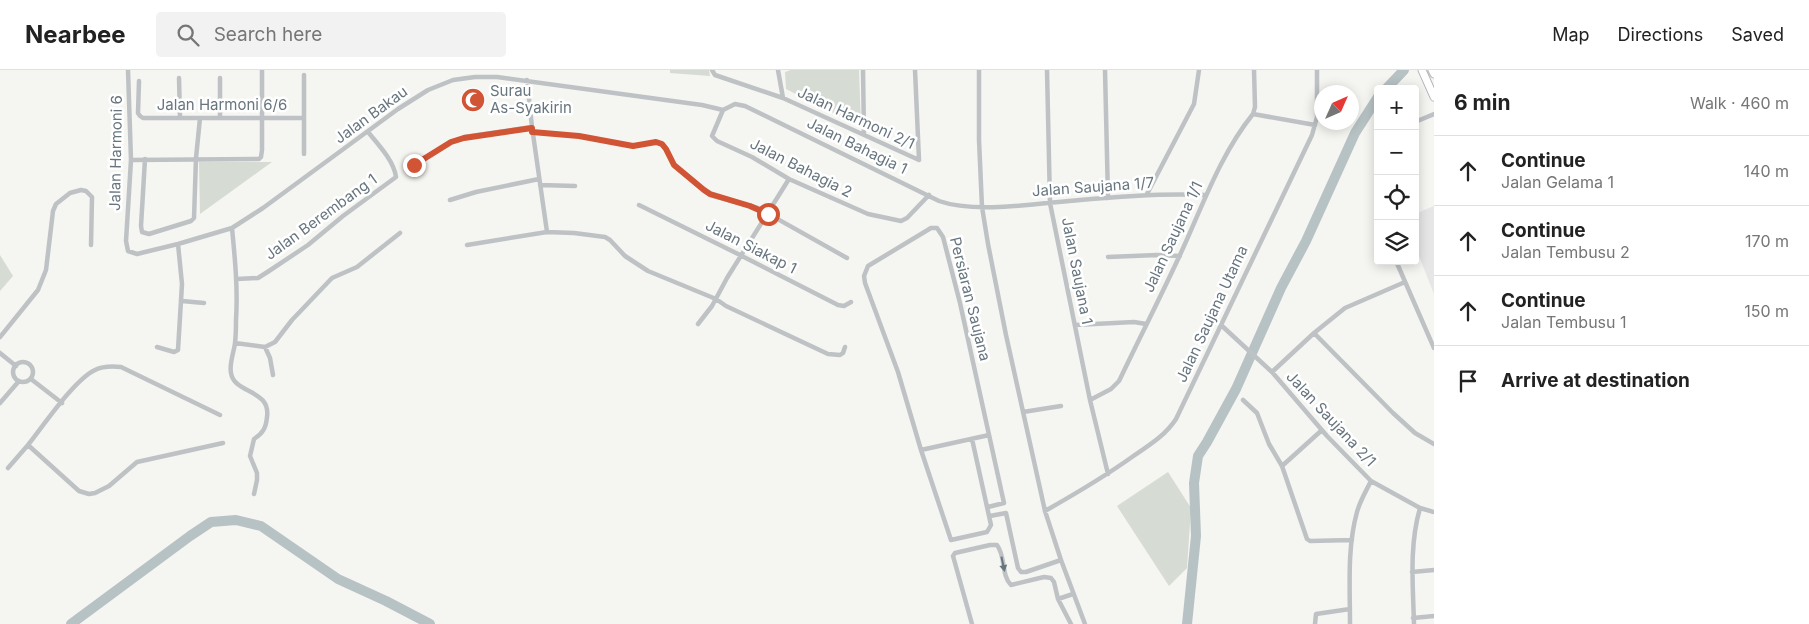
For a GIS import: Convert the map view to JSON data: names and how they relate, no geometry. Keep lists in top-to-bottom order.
{
  "streets": {
    "street": [
      "Jalan Harmoni 6/6",
      "Jalan Bakau",
      "Jalan Harmoni 2/1",
      "Jalan Bahagia 1",
      "Jalan Harmoni 6",
      "Jalan Bahagia 2",
      "Jalan Saujana 1/7",
      "Jalan Berembang 1",
      "Jalan Saujana 1/1",
      "Jalan Siakap 1",
      "Jalan Saujana 1",
      "Persiaran Saujana",
      "Jalan Saujana Utama",
      "Jalan Saujana 2/1"
    ]
  },
  "crossings": [
    ["Jalan Bakau", "Jalan Bahagia 1"],
    ["Jalan Bakau", "Jalan Harmoni 6"],
    ["Jalan Bakau", "Jalan Bahagia 2"],
    ["Jalan Bakau", "Jalan Berembang 1"],
    ["Jalan Bahagia 1", "Jalan Bahagia 2"],
    ["Jalan Bahagia 1", "Jalan Saujana 1/7"],
    ["Jalan Bahagia 1", "Persiaran Saujana"],
    ["Jalan Saujana 1/7", "Jalan Saujana 1/1"],
    ["Jalan Saujana 1/7", "Jalan Saujana 1"],
    ["Jalan Saujana 1/7", "Persiaran Saujana"],
    ["Jalan Saujana 1/1", "Jalan Saujana 1"],
    ["Jalan Saujana 1", "Jalan Saujana Utama"],
    ["Persiaran Saujana", "Jalan Saujana Utama"],
    ["Jalan Saujana Utama", "Jalan Saujana 2/1"]
  ],
  "places": {
    "mosque": ["Surau As-Syakirin"]
  },
  "north": "top right",
  "page": {
    "header": "Nearbee",
    "search": "Search here",
    "nav": ["Map", "Directions", "Saved"],
    "heading": ["6 min", "Walk · 460 m"],
    "map_buttons": ["+", "−"],
    "list": [
      ["Continue", "Jalan Gelama 1", "140 m"],
      ["Continue", "Jalan Tembusu 2", "170 m"],
      ["Continue", "Jalan Tembusu 1", "150 m"],
      "Arrive at destination"
    ]
  }
}
